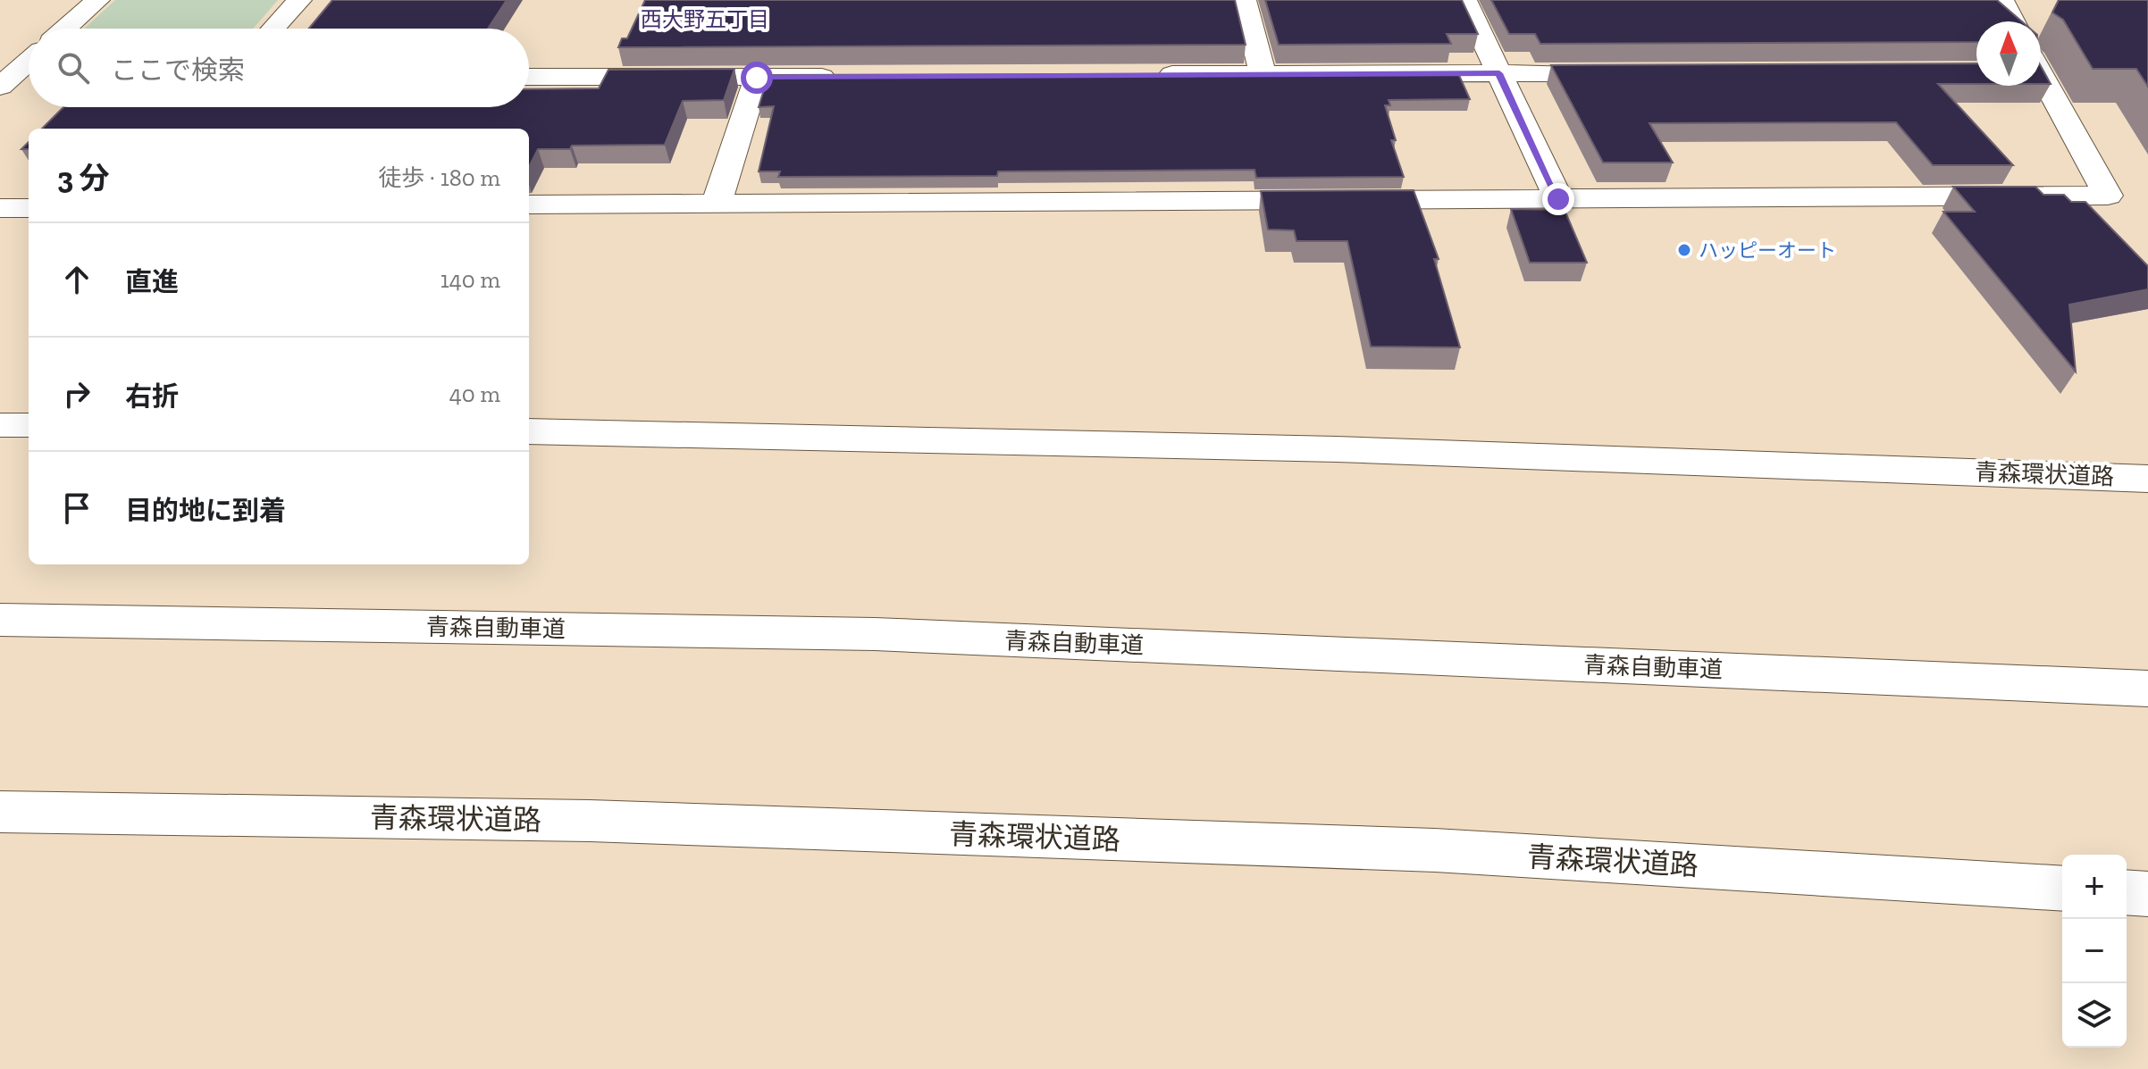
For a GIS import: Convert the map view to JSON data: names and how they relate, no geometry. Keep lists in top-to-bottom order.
{
  "streets": {
    "main road": ["青森環状道路", "青森自動車道"]
  },
  "districts": ["西大野五丁目"],
  "places": ["ハッピーオート"],
  "north": "top",
  "page": {
    "search": "ここで検索",
    "heading": ["3 分", "徒歩 · 180 m"],
    "list": [
      ["直進", "140 m"],
      ["右折", "40 m"],
      "目的地に到着"
    ],
    "map_buttons": ["+", "−"]
  }
}
